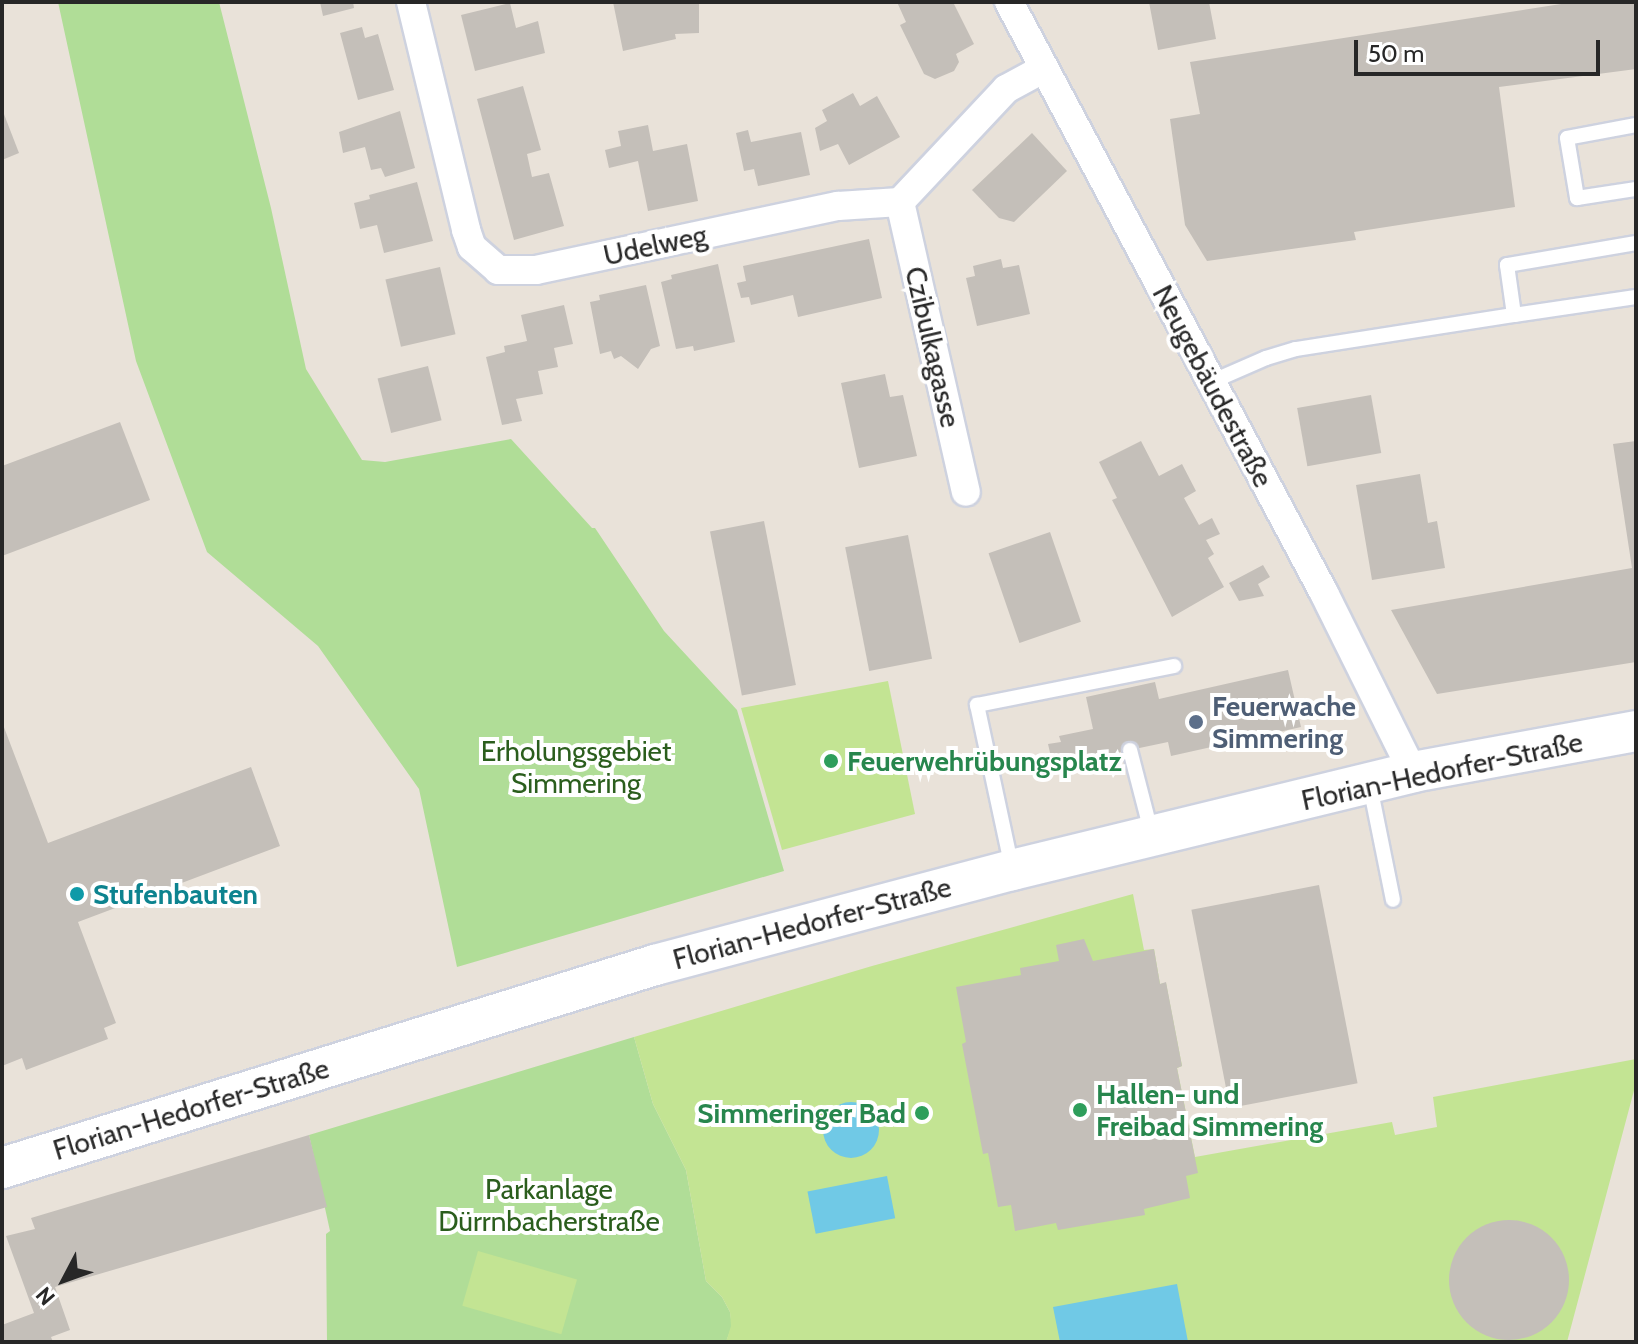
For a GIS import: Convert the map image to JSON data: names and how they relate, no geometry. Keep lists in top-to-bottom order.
{
  "streets": {
    "main road": ["Florian-Hedorfer-Straße"],
    "street": ["Udelweg", "Czibulkagasse", "Neugebäudestraße"]
  },
  "crossings": [
    ["Udelweg", "Czibulkagasse"],
    ["Neugebäudestraße", "Florian-Hedorfer-Straße"]
  ],
  "parks": ["Erholungsgebiet Simmering", "Parkanlage Dürrnbacherstraße"],
  "places": [
    "Feuerwache Simmering",
    "Feuerwehrübungsplatz",
    "Stufenbauten",
    "Hallen- und Freibad Simmering",
    "Simmeringer Bad"
  ],
  "scale_bar": "50 m",
  "north": "bottom left"
}
